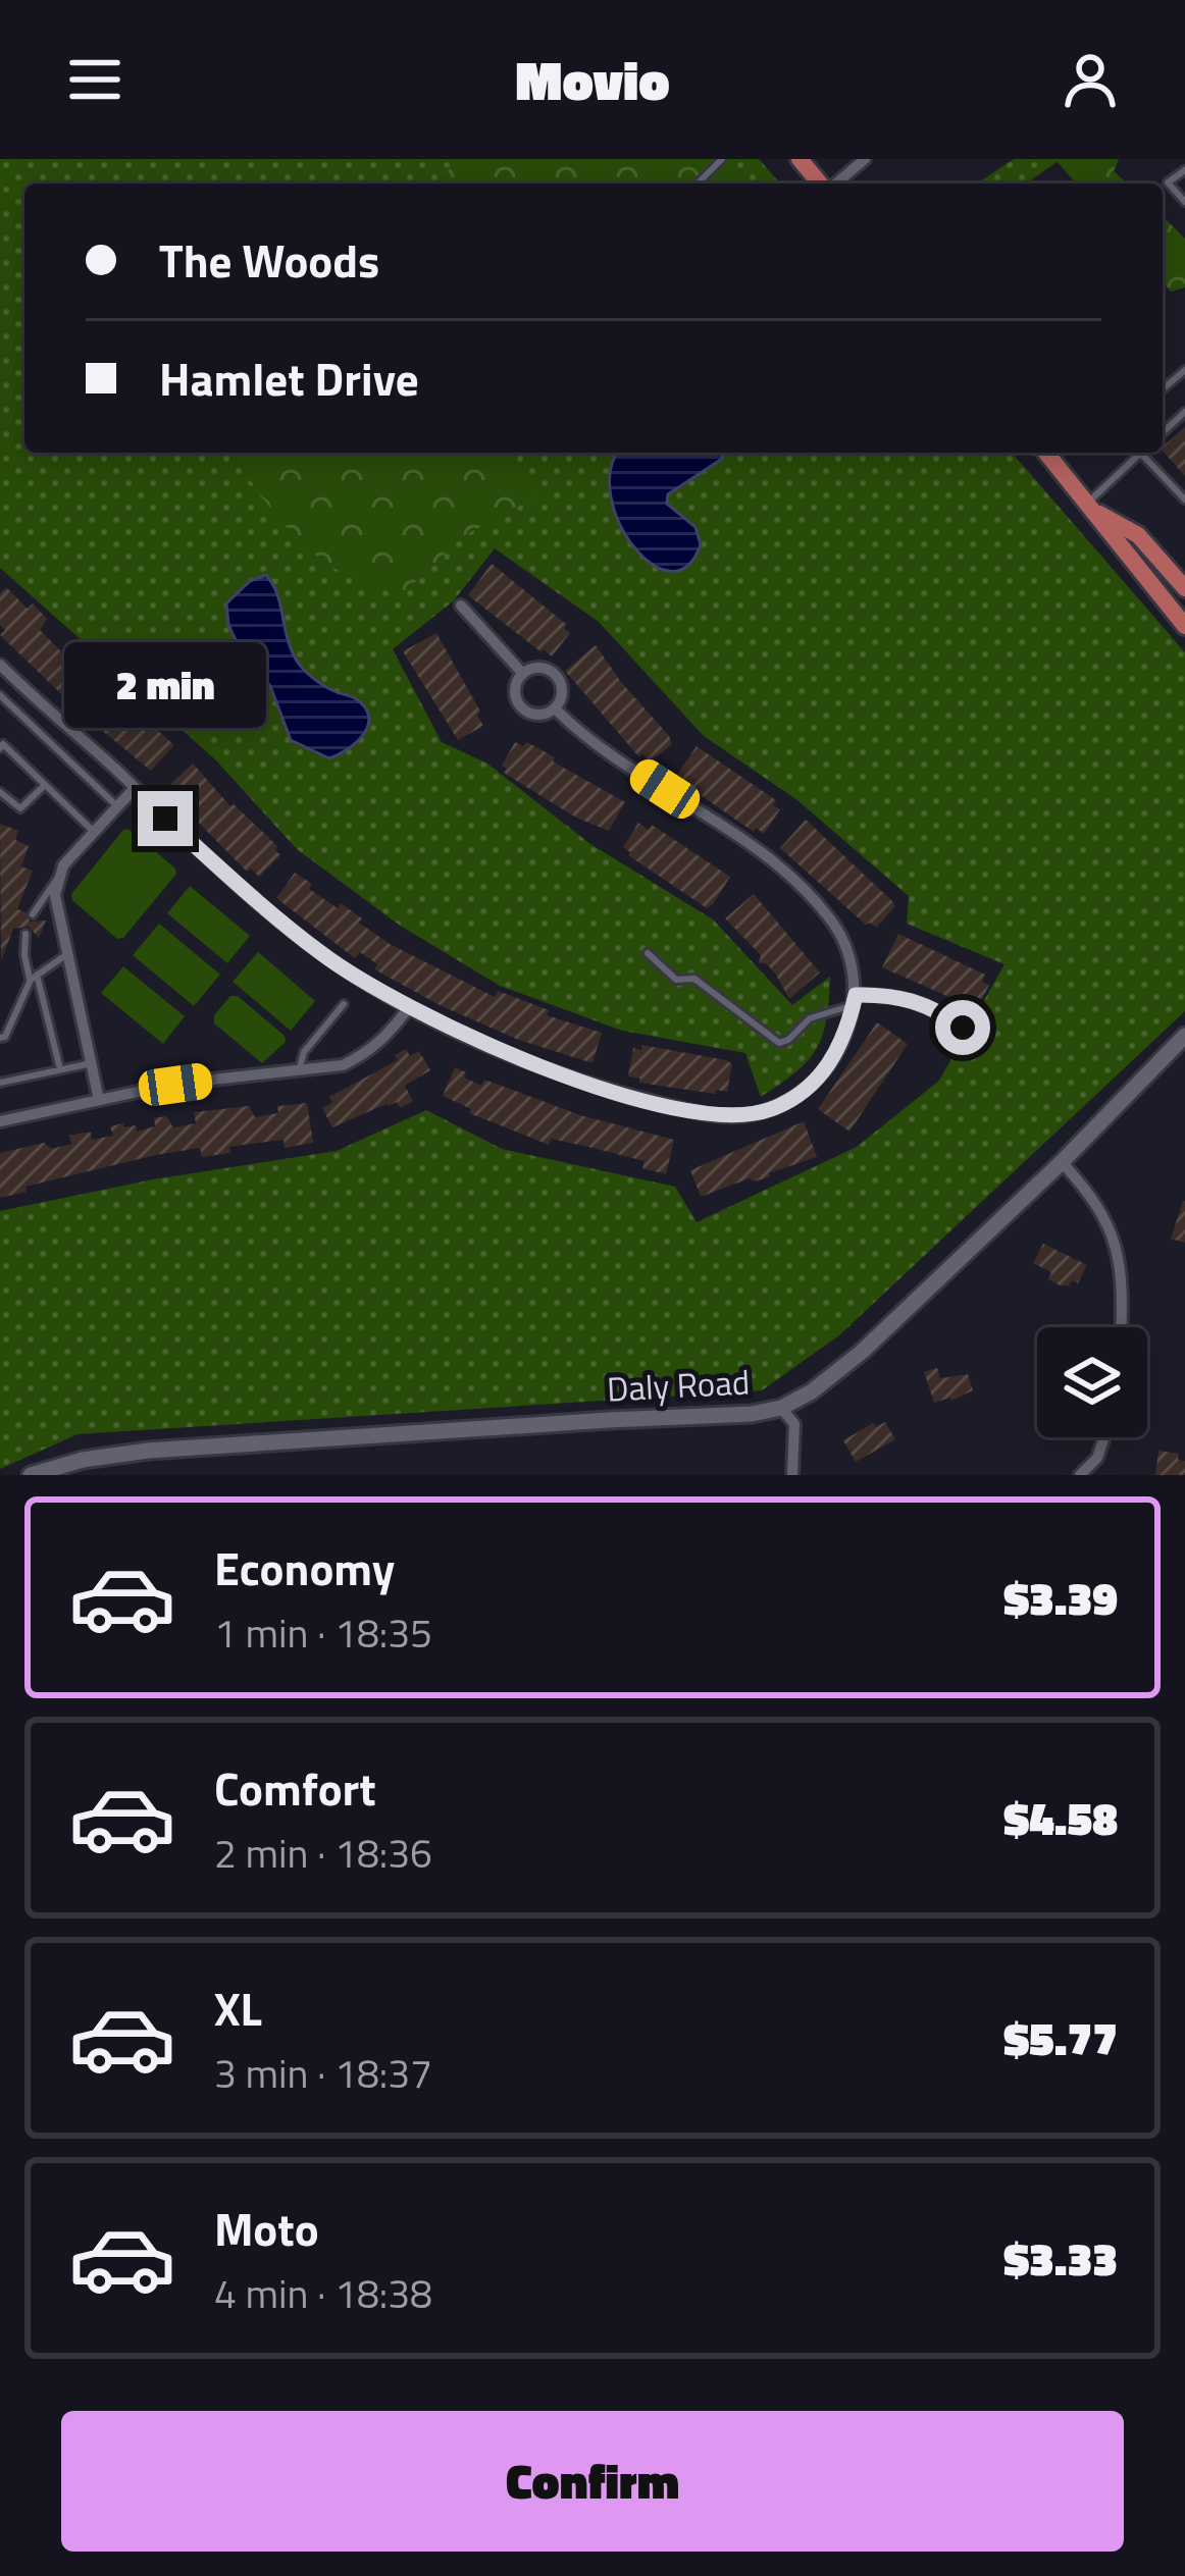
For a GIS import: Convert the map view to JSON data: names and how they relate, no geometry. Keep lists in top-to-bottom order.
{
  "streets": {
    "main road": ["Daly Road"]
  },
  "page": {
    "header": "Movio",
    "banner": ["The Woods", "Hamlet Drive"],
    "bubble": "2 min",
    "list": [
      {
        "name": "Economy",
        "note": "1 min · 18:35",
        "value": "$3.39"
      },
      {
        "name": "Comfort",
        "note": "2 min · 18:36",
        "value": "$4.58"
      },
      {
        "name": "XL",
        "note": "3 min · 18:37",
        "value": "$5.77"
      },
      {
        "name": "Moto",
        "note": "4 min · 18:38",
        "value": "$3.33"
      }
    ],
    "buttons": "Confirm"
  }
}
